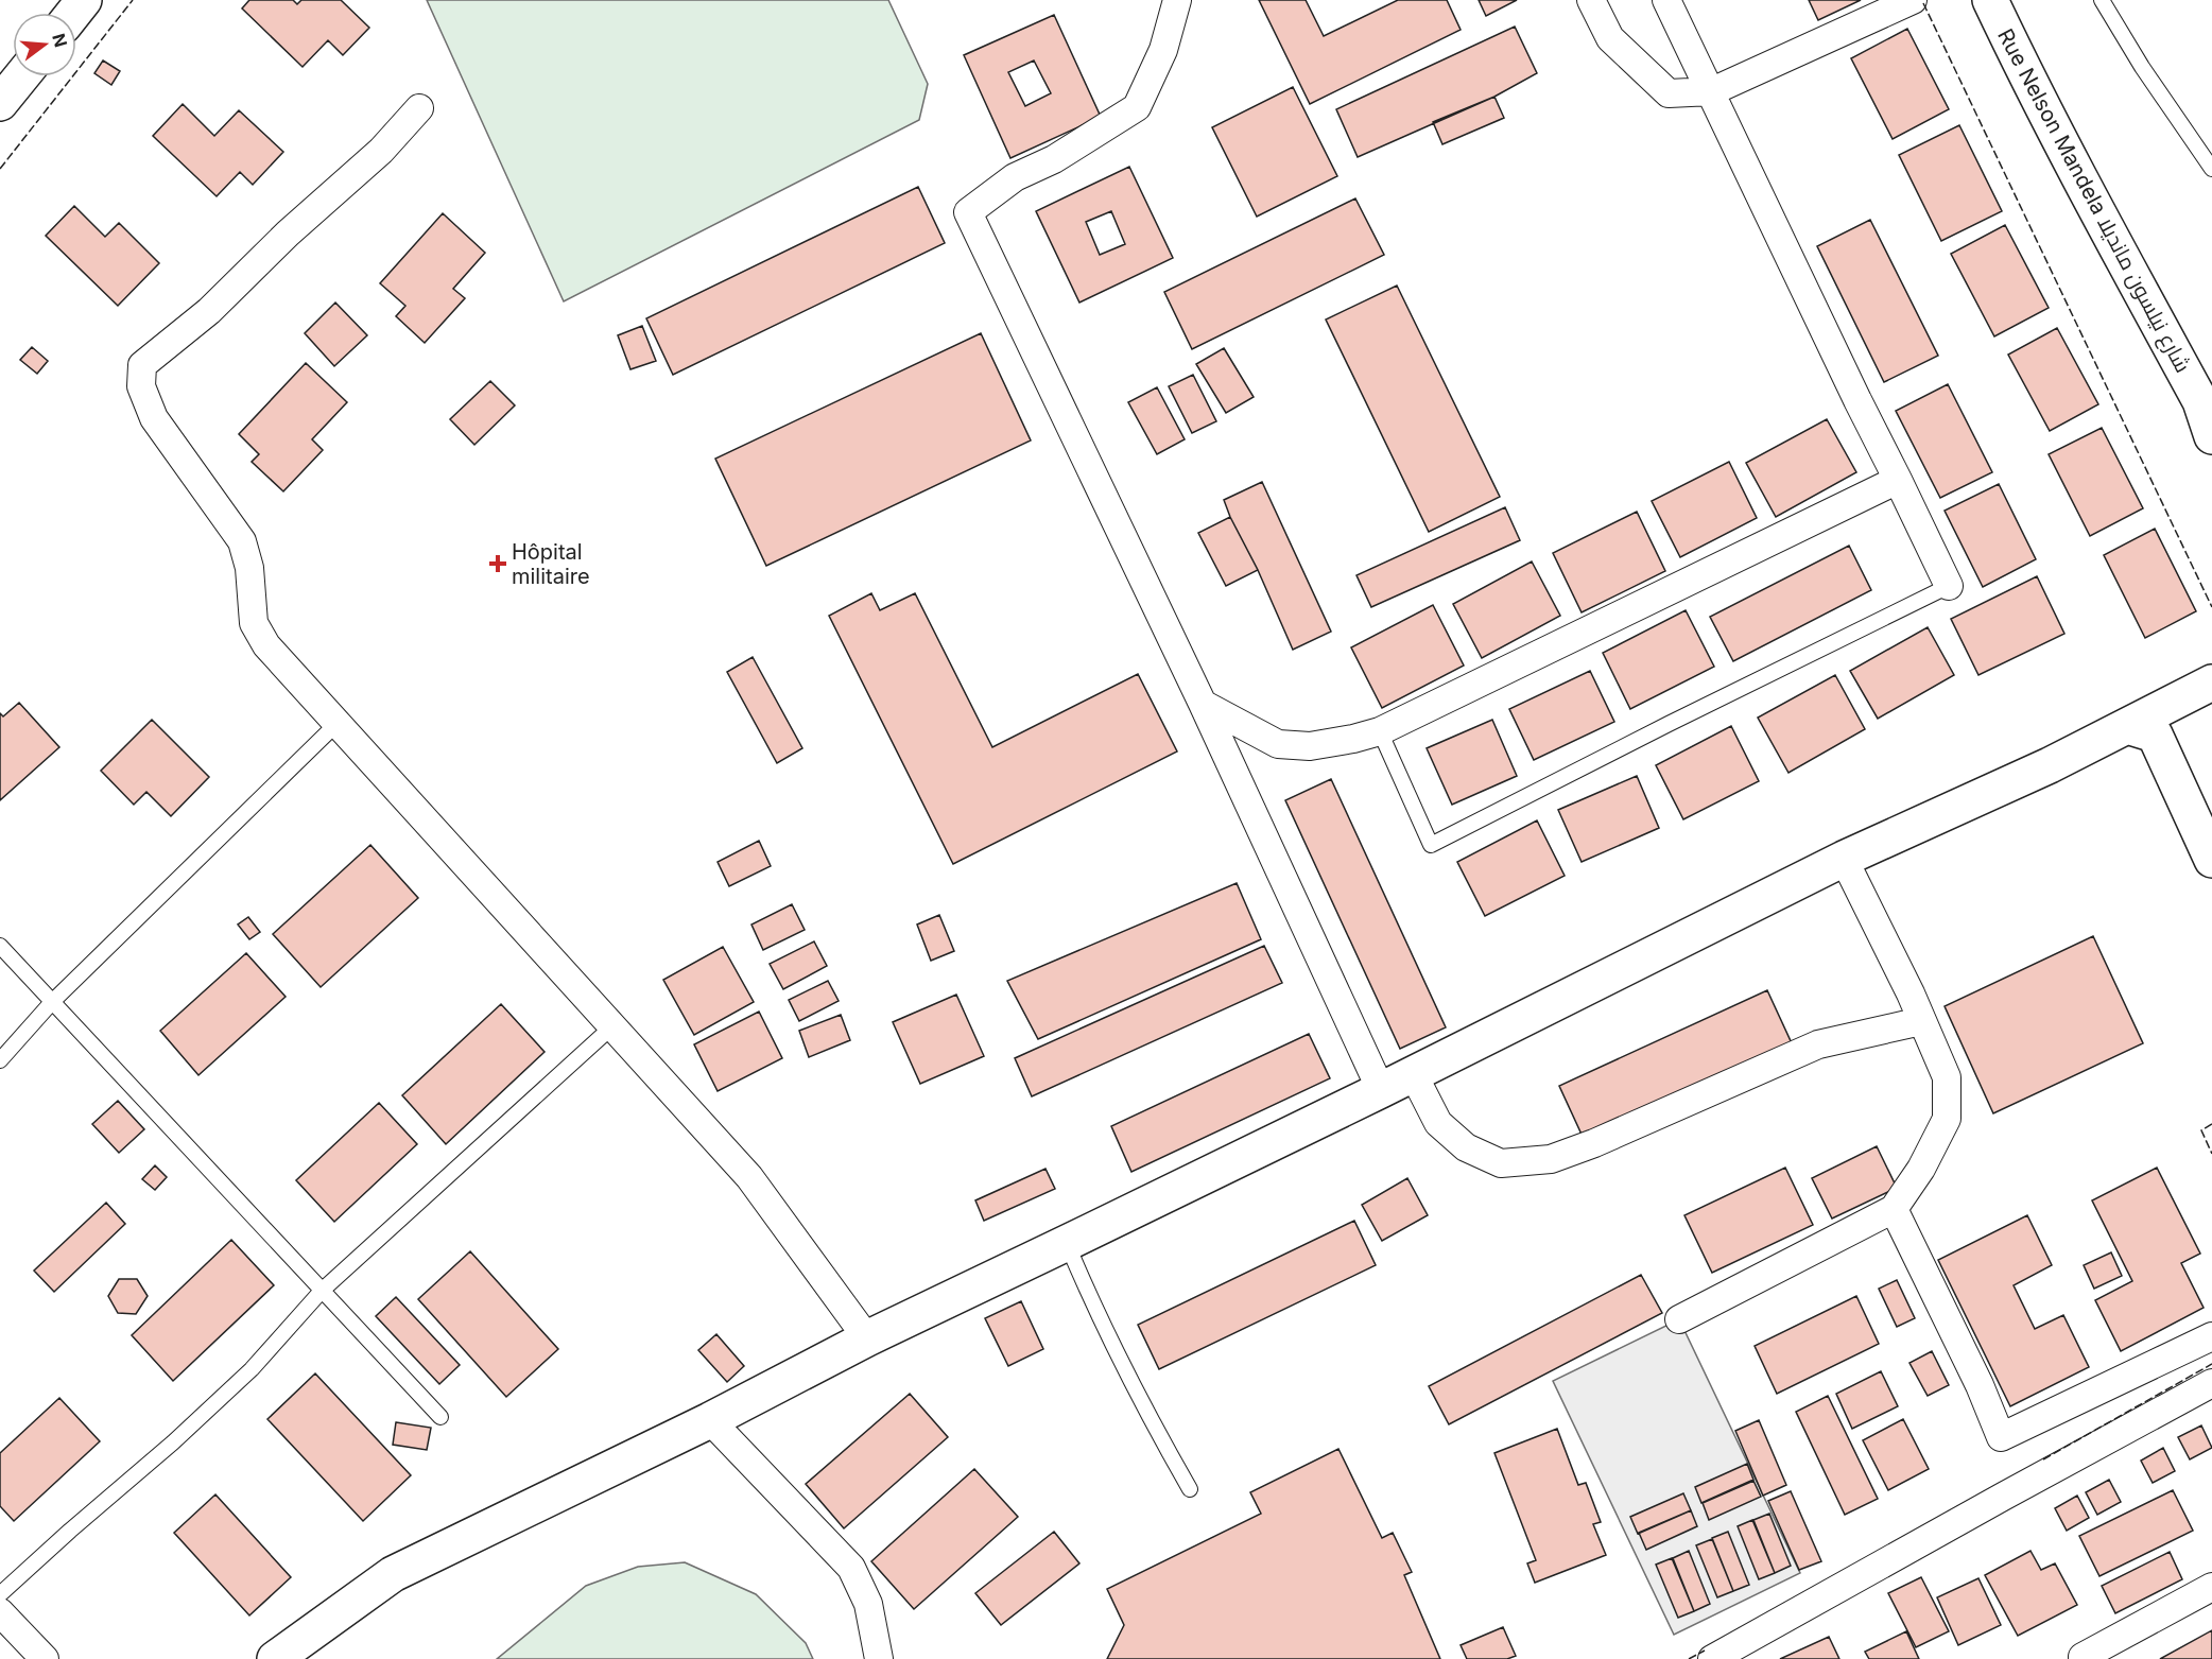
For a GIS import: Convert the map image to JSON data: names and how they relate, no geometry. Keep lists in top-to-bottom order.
{
  "streets": {
    "street": ["Rue Nelson Mandela شارع نيلسون مانديلا"]
  },
  "places": {
    "health": ["Hôpital militaire"]
  },
  "north": "right"
}
